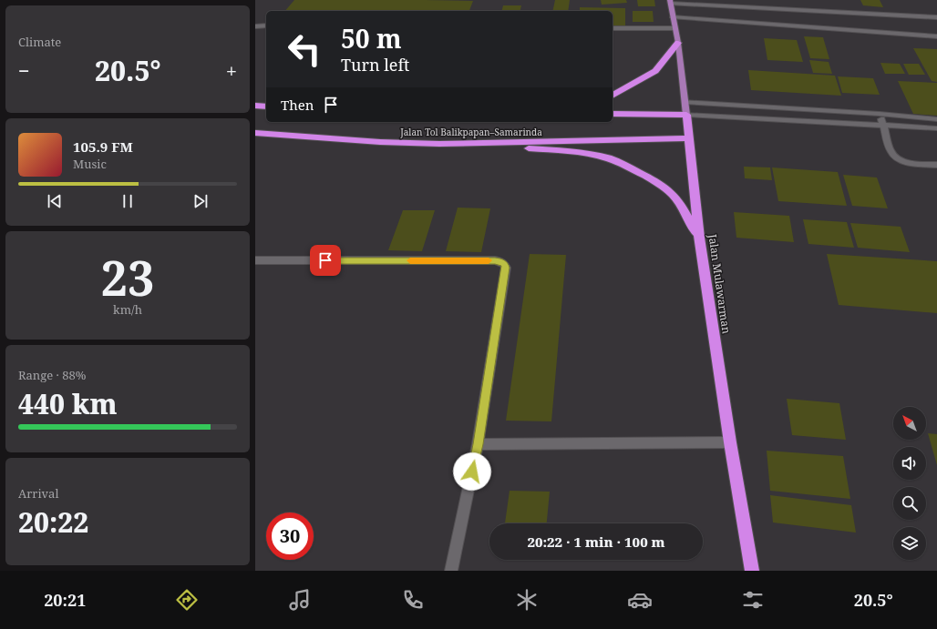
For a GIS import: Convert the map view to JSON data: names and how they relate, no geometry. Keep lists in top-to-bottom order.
{
  "streets": {
    "highway": ["Jalan Tol Balikpapan–Samarinda", "Jalan Mulawarman"]
  },
  "crossings": [
    ["Jalan Tol Balikpapan–Samarinda", "Jalan Mulawarman"]
  ],
  "north": "top left",
  "page": {
    "tile": [
      "Climate",
      ["23", "km/h"],
      ["Range · 88%", "440 km"],
      ["Arrival", "20:22"]
    ],
    "turn": ["50 m", "Turn left"],
    "heat": ["−", "20.5°", "+"],
    "then": "Then",
    "song": ["105.9 FM", "Music"],
    "limit": "30",
    "trip": "20:22 · 1 min · 100 m",
    "tabs": ["20:21", "20.5°"]
  }
}
